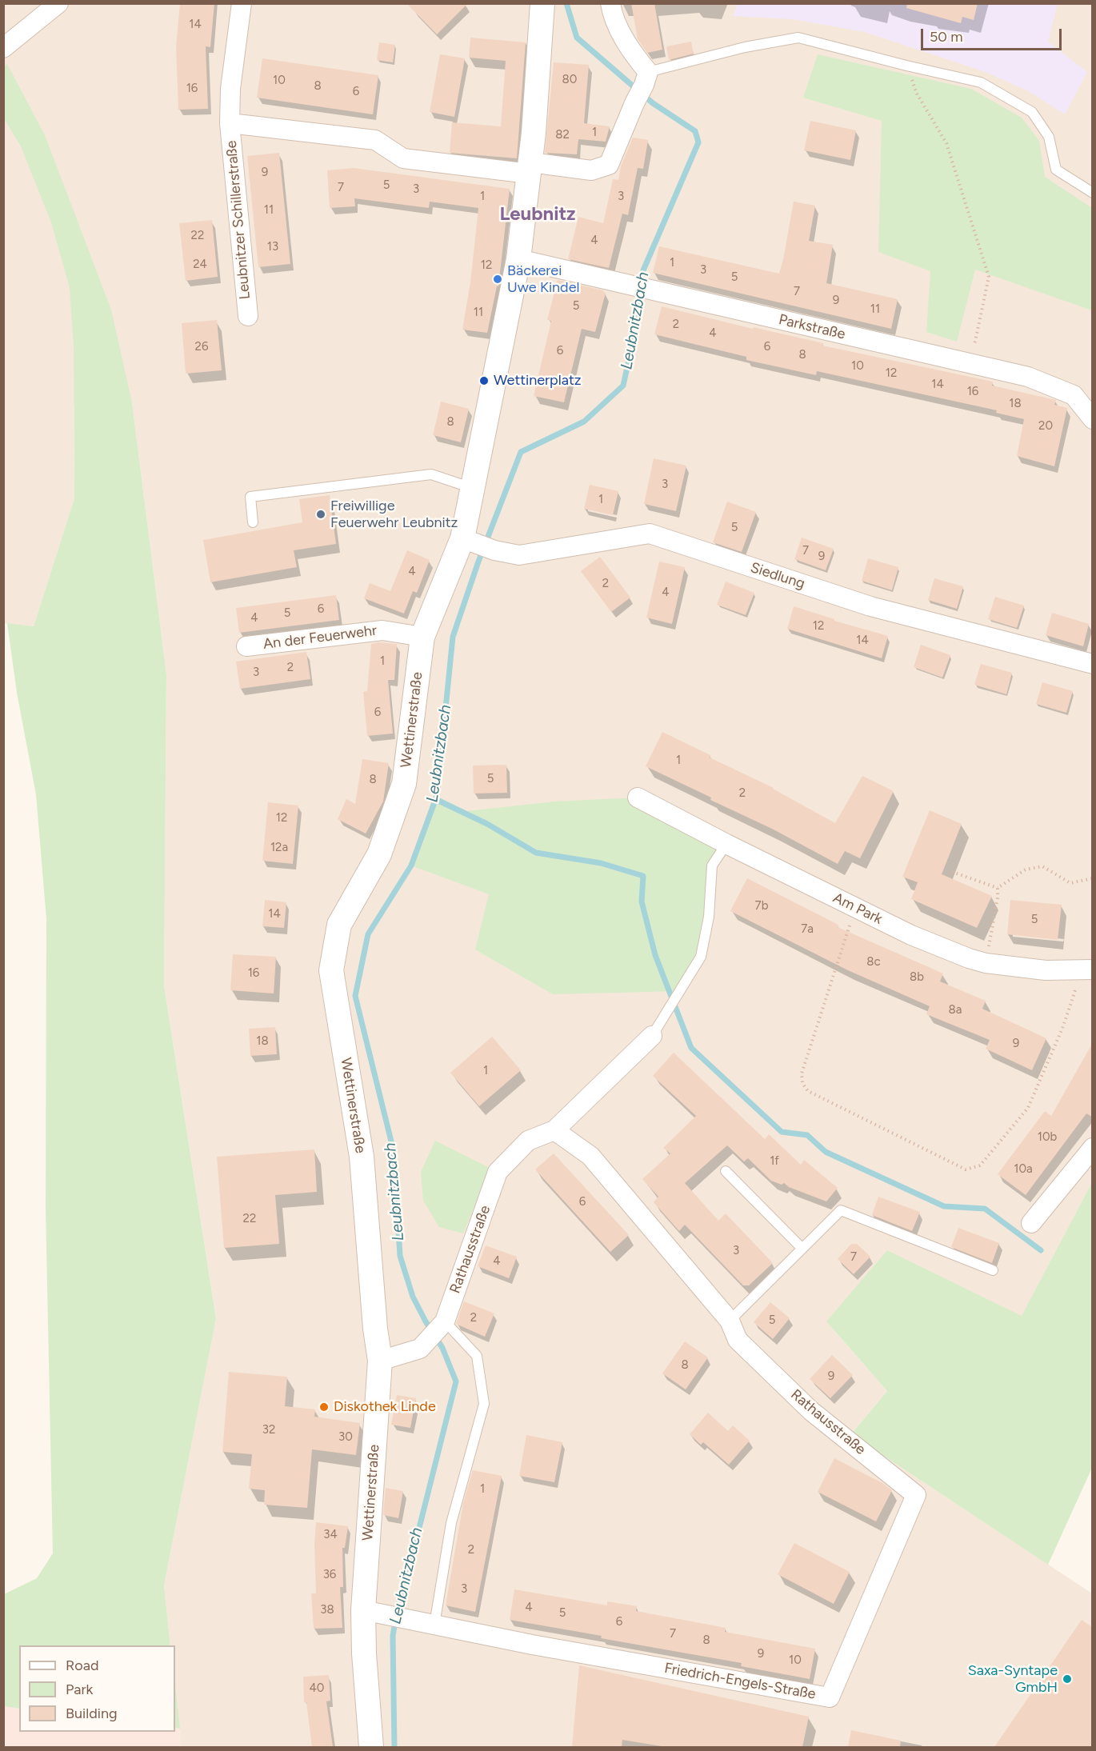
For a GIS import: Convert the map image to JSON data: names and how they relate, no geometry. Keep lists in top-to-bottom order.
{
  "streets": {
    "street": [
      "Leubnitzer Schillerstraße",
      "Parkstraße",
      "Siedlung",
      "An der Feuerwehr",
      "Wettinerstraße",
      "Am Park",
      "Rathausstraße",
      "Friedrich-Engels-Straße"
    ]
  },
  "crossings": [
    ["Siedlung", "Wettinerstraße"],
    ["An der Feuerwehr", "Wettinerstraße"],
    ["Wettinerstraße", "Rathausstraße"],
    ["Wettinerstraße", "Friedrich-Engels-Straße"],
    ["Rathausstraße", "Friedrich-Engels-Straße"]
  ],
  "districts": ["Leubnitz"],
  "water": ["Leubnitzbach"],
  "places": [
    "Bäckerei Uwe Kindel",
    "Wettinerplatz",
    "Freiwillige Feuerwehr Leubnitz",
    "Diskothek Linde",
    "Saxa-Syntape GmbH"
  ],
  "house_numbers": [
    "14",
    "80",
    "10",
    "8",
    "16",
    "6",
    "1",
    "82",
    "9",
    "5",
    "7",
    "3",
    "1",
    "3",
    "11",
    "22",
    "4",
    "13",
    "1",
    "24",
    "12",
    "3",
    "5",
    "7",
    "9",
    "5",
    "11",
    "11",
    "2",
    "4",
    "26",
    "6",
    "6",
    "8",
    "10",
    "12",
    "14",
    "16",
    "18",
    "8",
    "20",
    "3",
    "1",
    "5",
    "7",
    "9",
    "4",
    "2",
    "4",
    "6",
    "5",
    "4",
    "12",
    "14",
    "1",
    "2",
    "3",
    "6",
    "1",
    "5",
    "8",
    "2",
    "12",
    "12a",
    "7b",
    "14",
    "5",
    "7a",
    "8c",
    "16",
    "8b",
    "8a",
    "18",
    "9",
    "1",
    "10b",
    "1f",
    "10a",
    "6",
    "22",
    "3",
    "7",
    "4",
    "2",
    "5",
    "8",
    "9",
    "32",
    "30",
    "1",
    "34",
    "2",
    "36",
    "3",
    "4",
    "38",
    "5",
    "6",
    "7",
    "8",
    "9",
    "10",
    "40"
  ],
  "legend": ["Road", "Park", "Building"],
  "scale_bar": "50 m"
}
